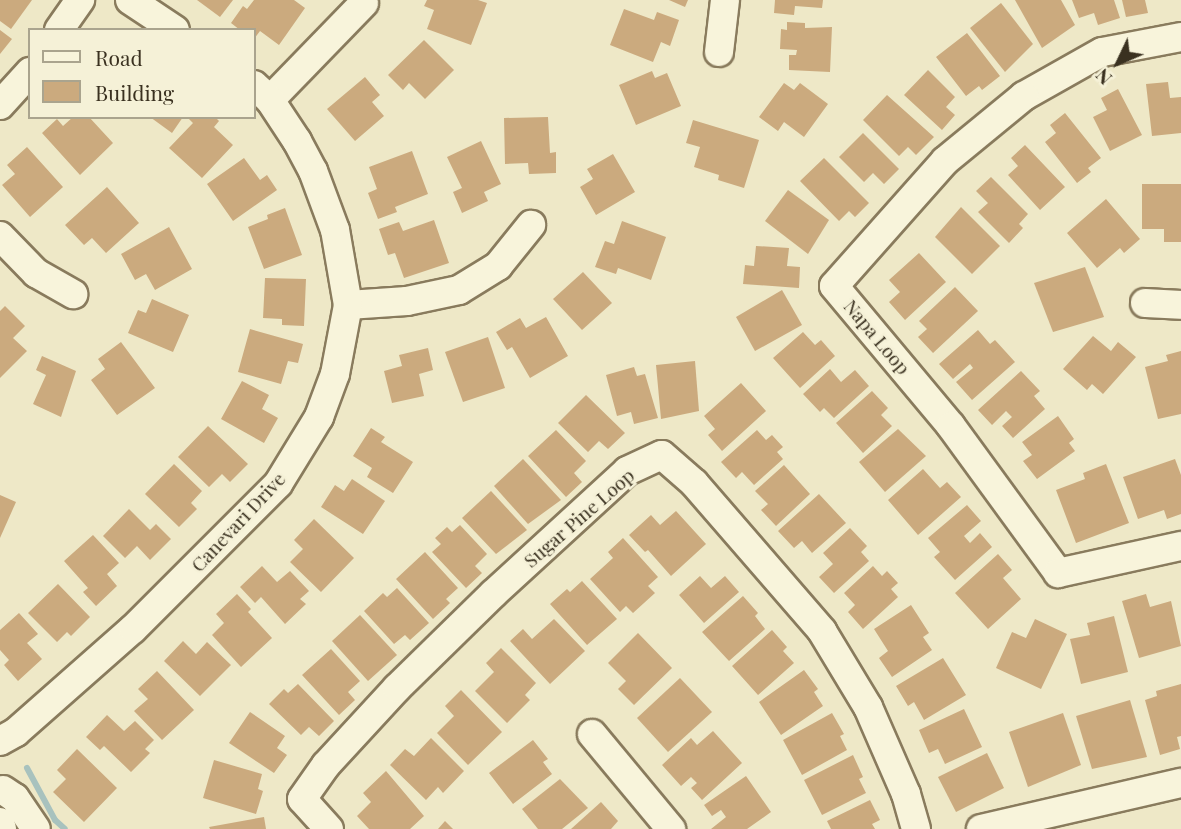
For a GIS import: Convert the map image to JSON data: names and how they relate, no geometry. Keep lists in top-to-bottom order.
{
  "streets": {
    "street": ["Napa Loop", "Sugar Pine Loop", "Canevari Drive"]
  },
  "legend": ["Road", "Building"],
  "north": "bottom left"
}
